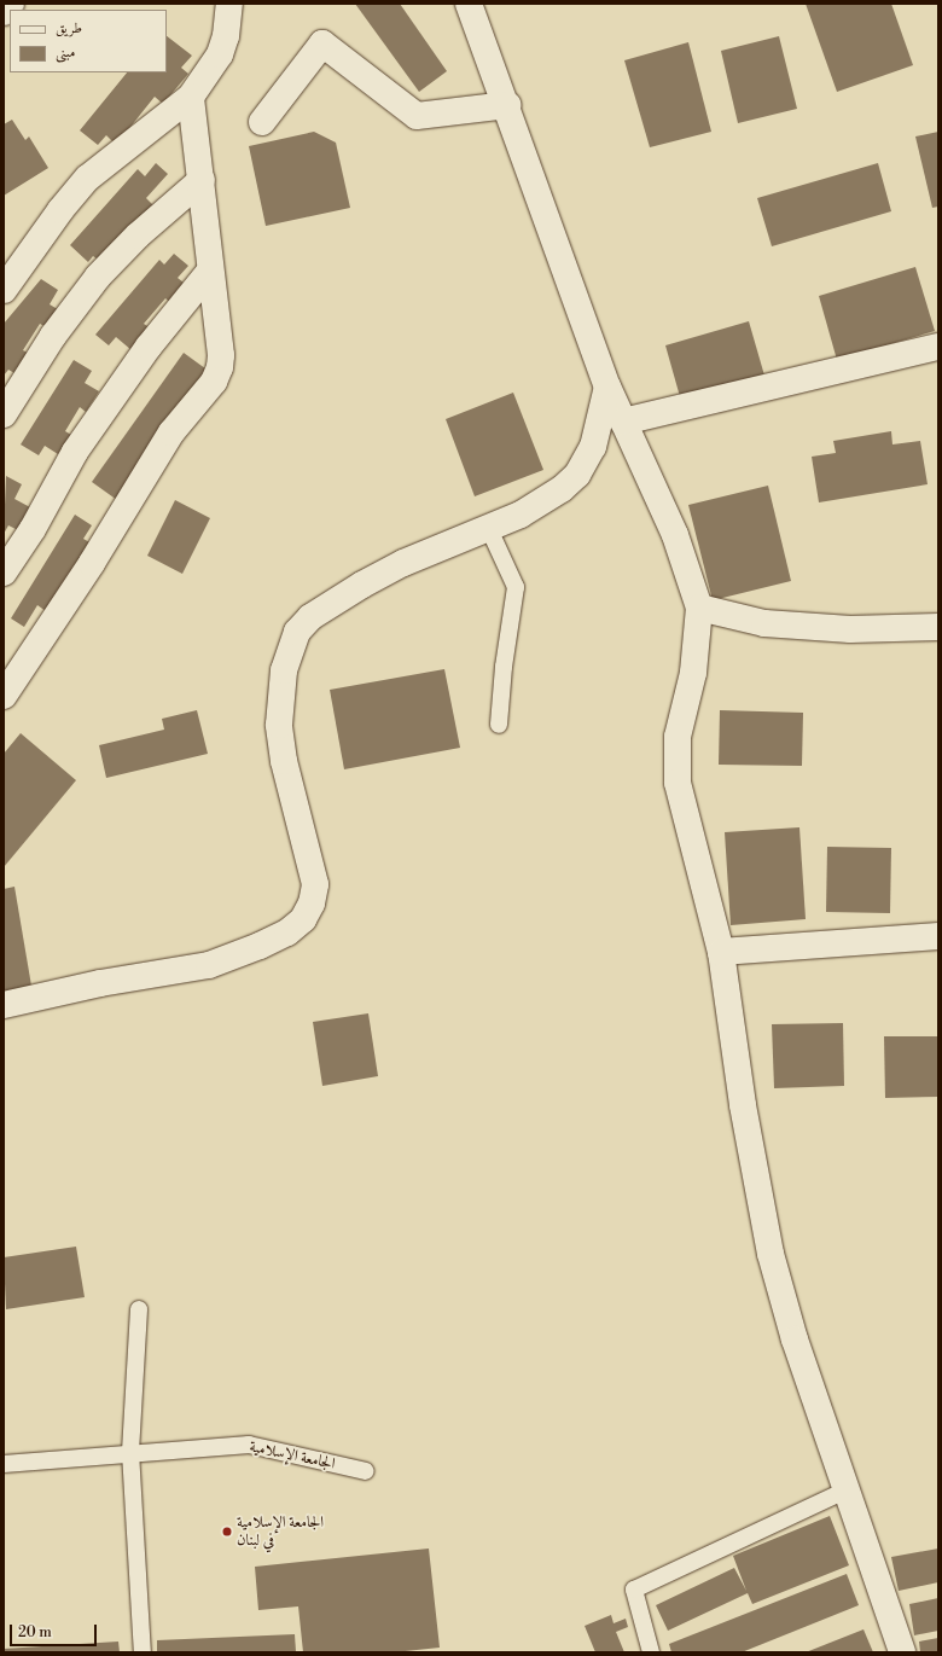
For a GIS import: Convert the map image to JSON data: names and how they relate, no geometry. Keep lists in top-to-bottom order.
{
  "streets": {
    "lane": ["الجامعة الإسلامية"]
  },
  "places": ["الجامعة الإسلامية في لبنان"],
  "legend": ["طريق", "مبنى"],
  "scale_bar": "20 m"
}
